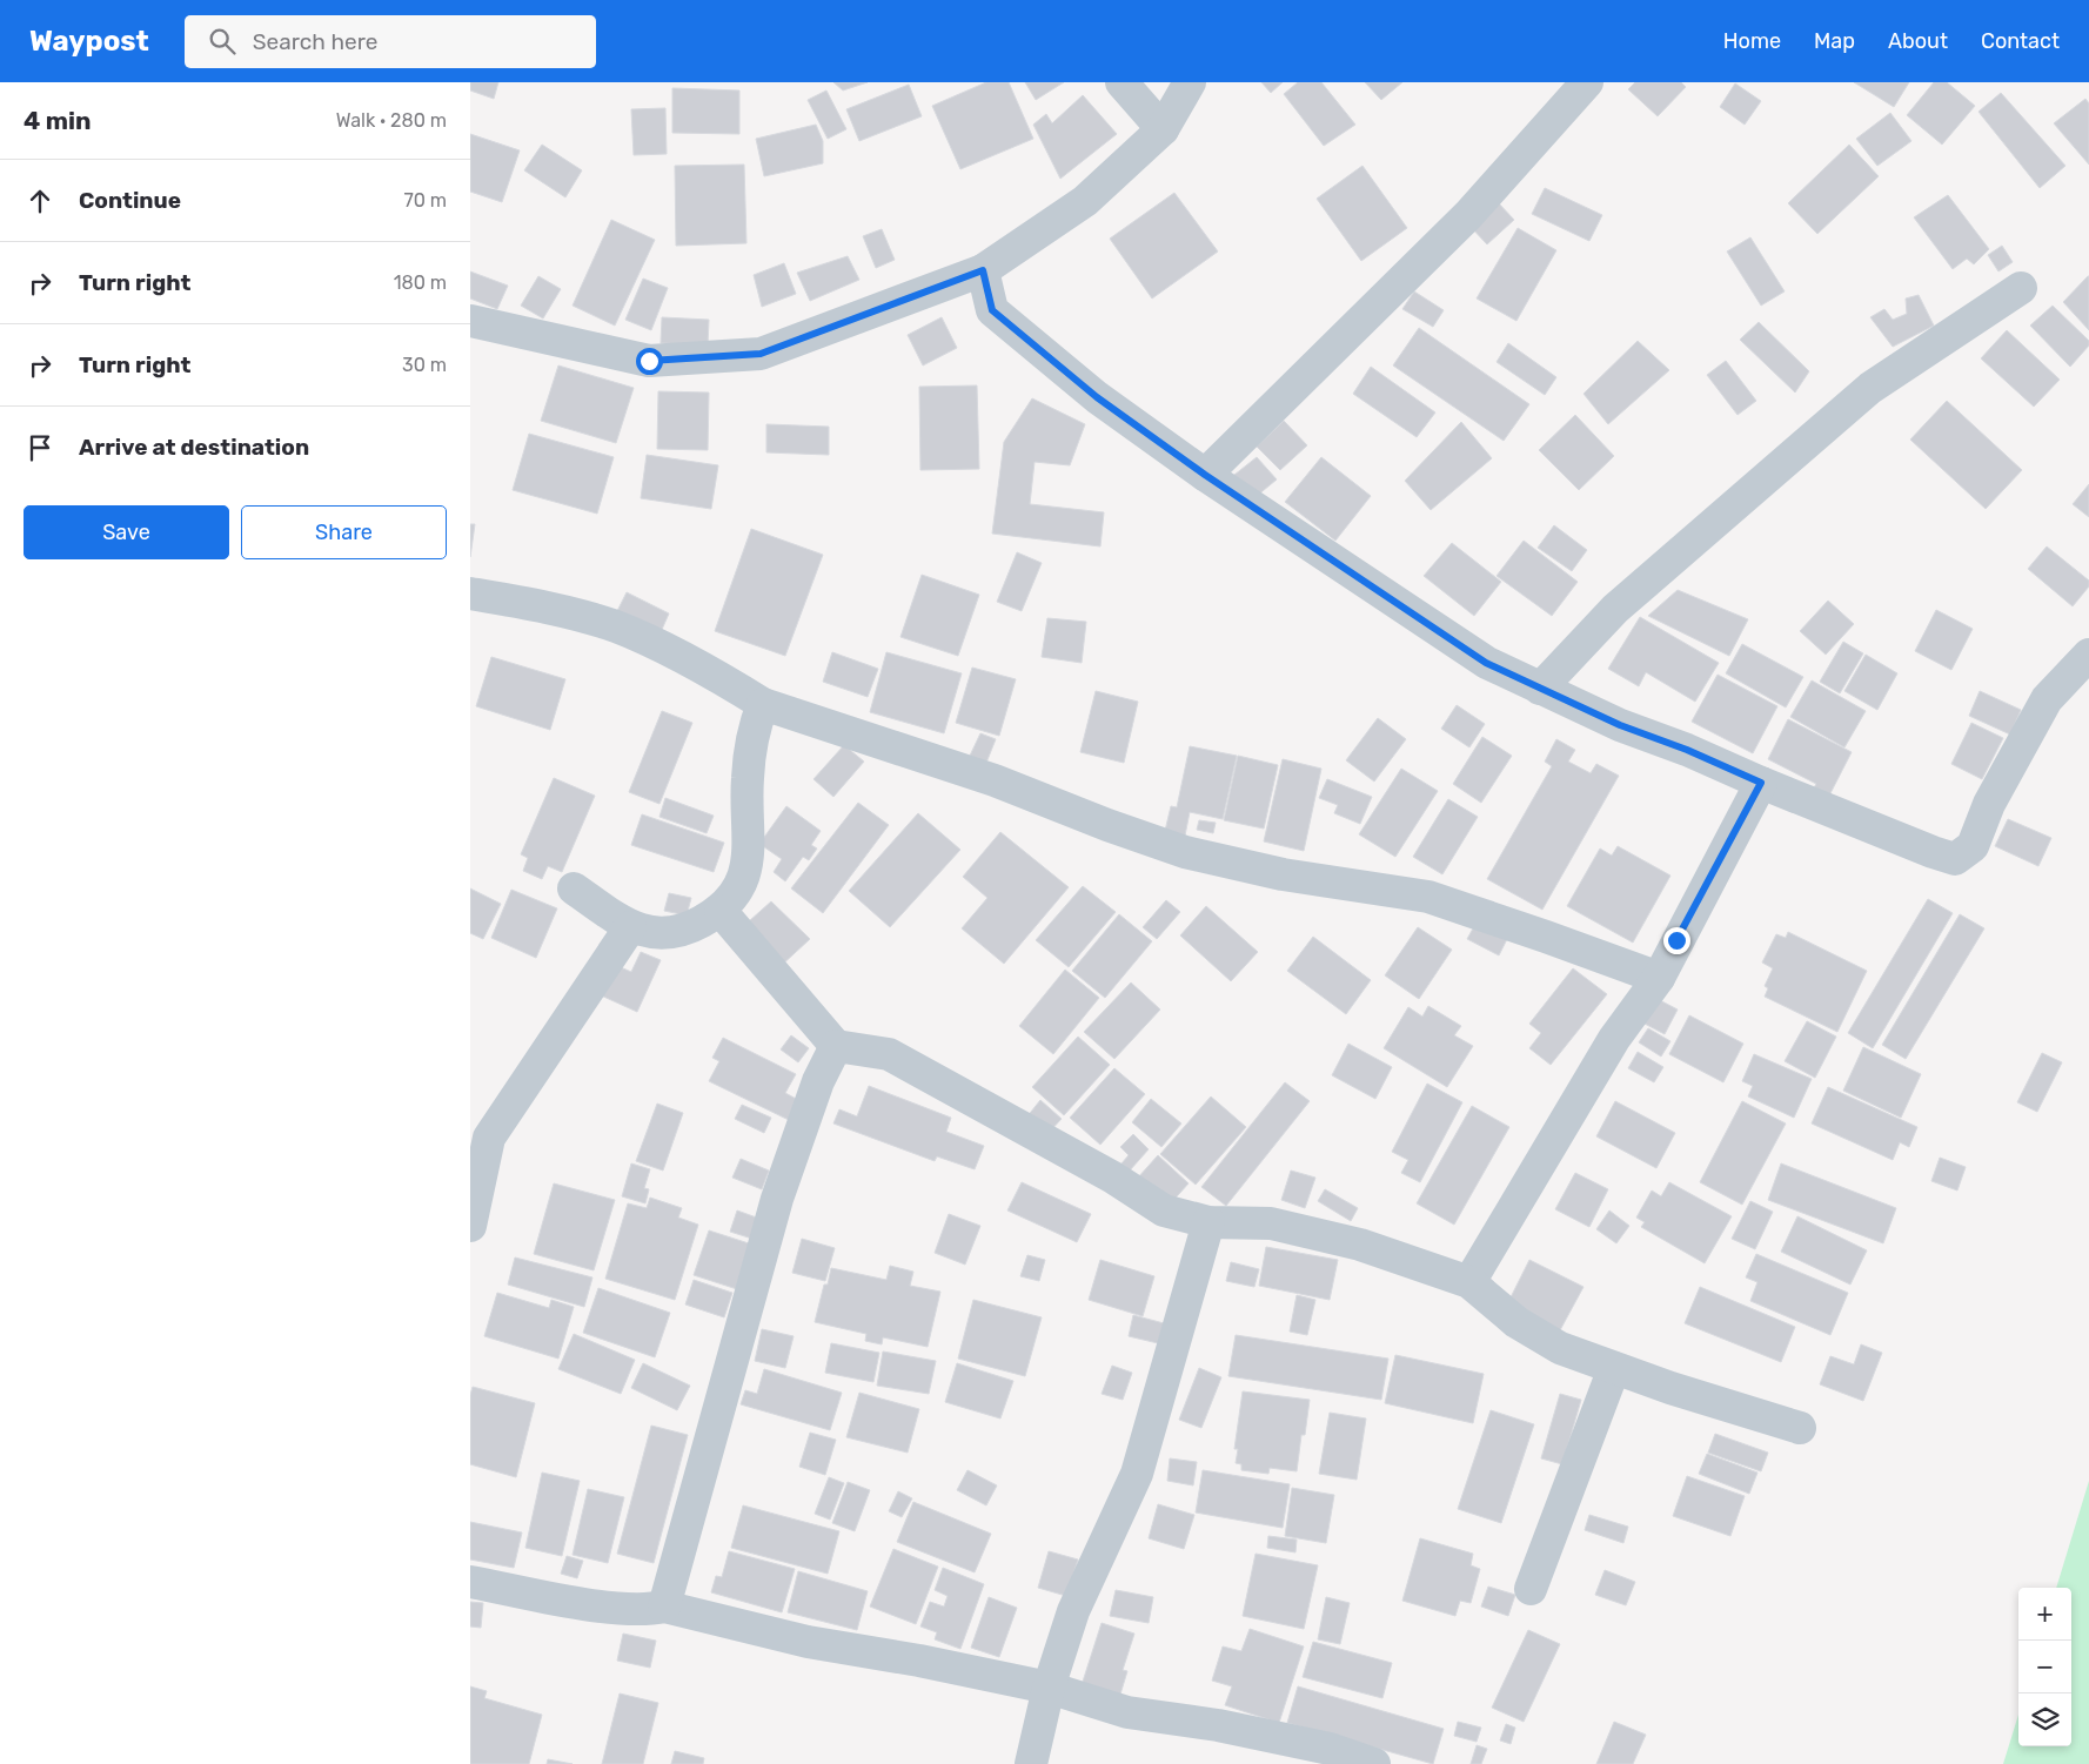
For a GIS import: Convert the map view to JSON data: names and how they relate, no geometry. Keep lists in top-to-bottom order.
{
  "page": {
    "header": "Waypost",
    "search": "Search here",
    "nav": [
      "Home",
      "Map",
      "About",
      "Contact"
    ],
    "heading": ["4 min", "Walk · 280 m"],
    "list": [
      ["Continue", "70 m"],
      ["Turn right", "180 m"],
      ["Turn right", "30 m"],
      "Arrive at destination"
    ],
    "buttons": ["Save", "Share"],
    "map_buttons": ["+", "−"]
  }
}
